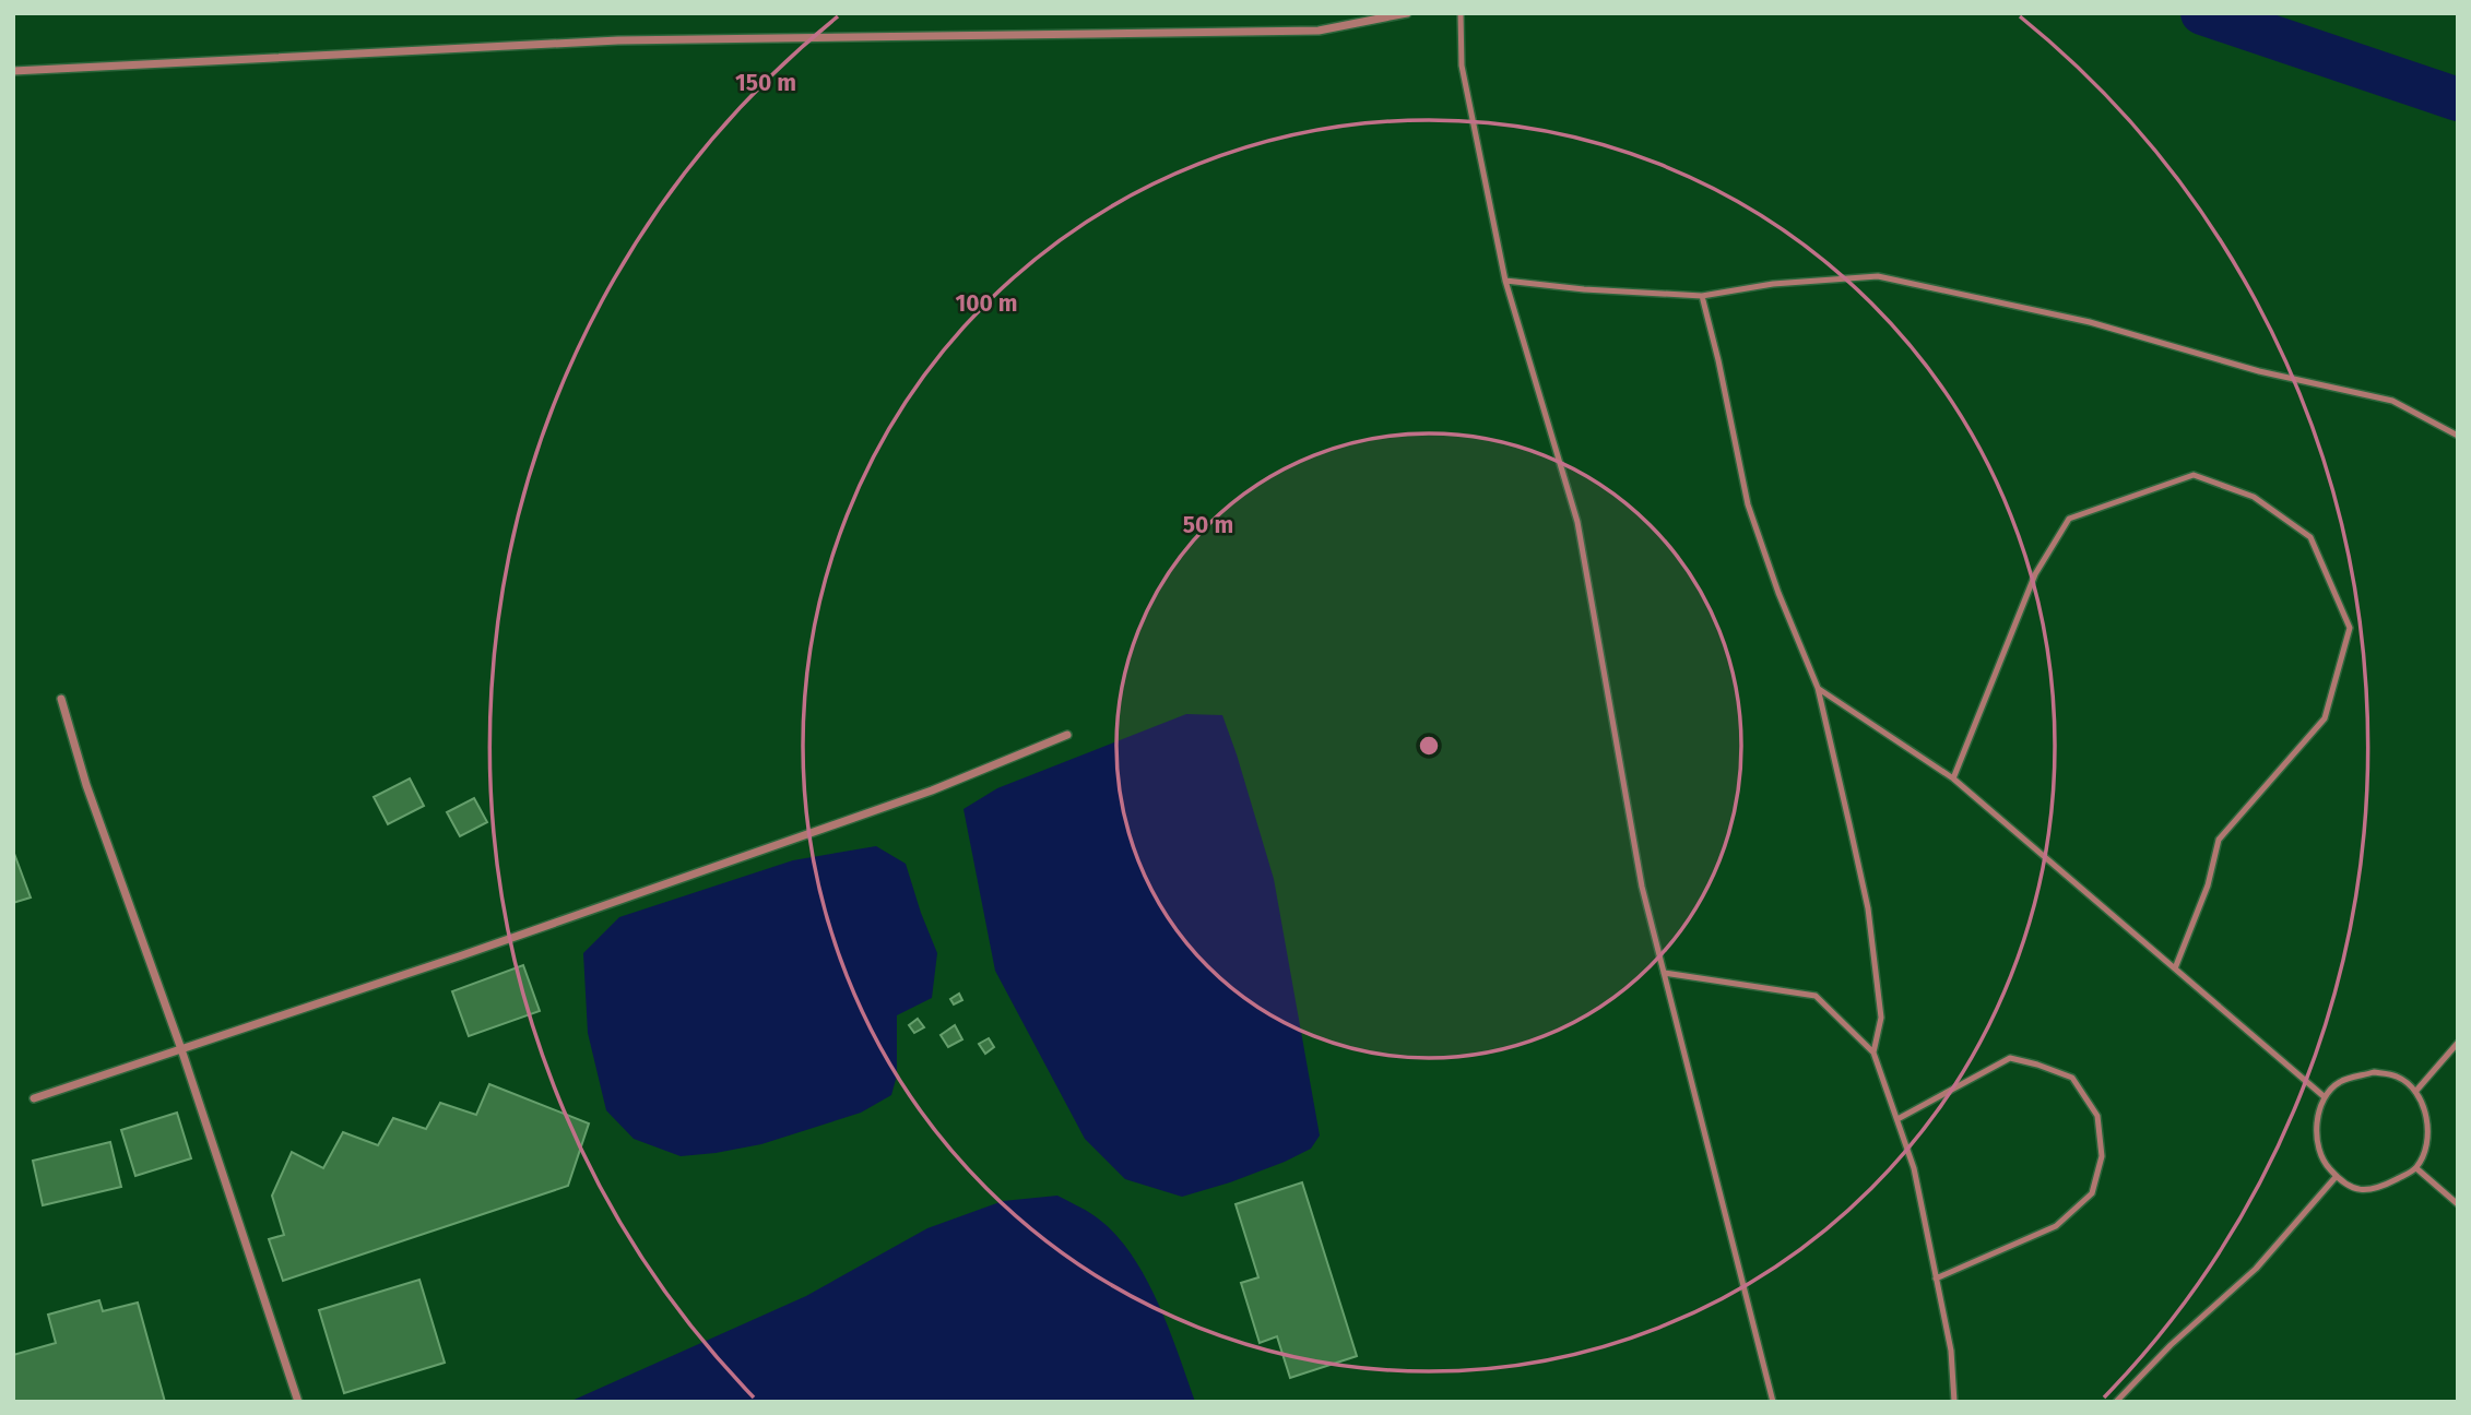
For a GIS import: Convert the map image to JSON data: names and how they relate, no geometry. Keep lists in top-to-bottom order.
{
  "rings": ["150 m", "100 m", "50 m"]
}
